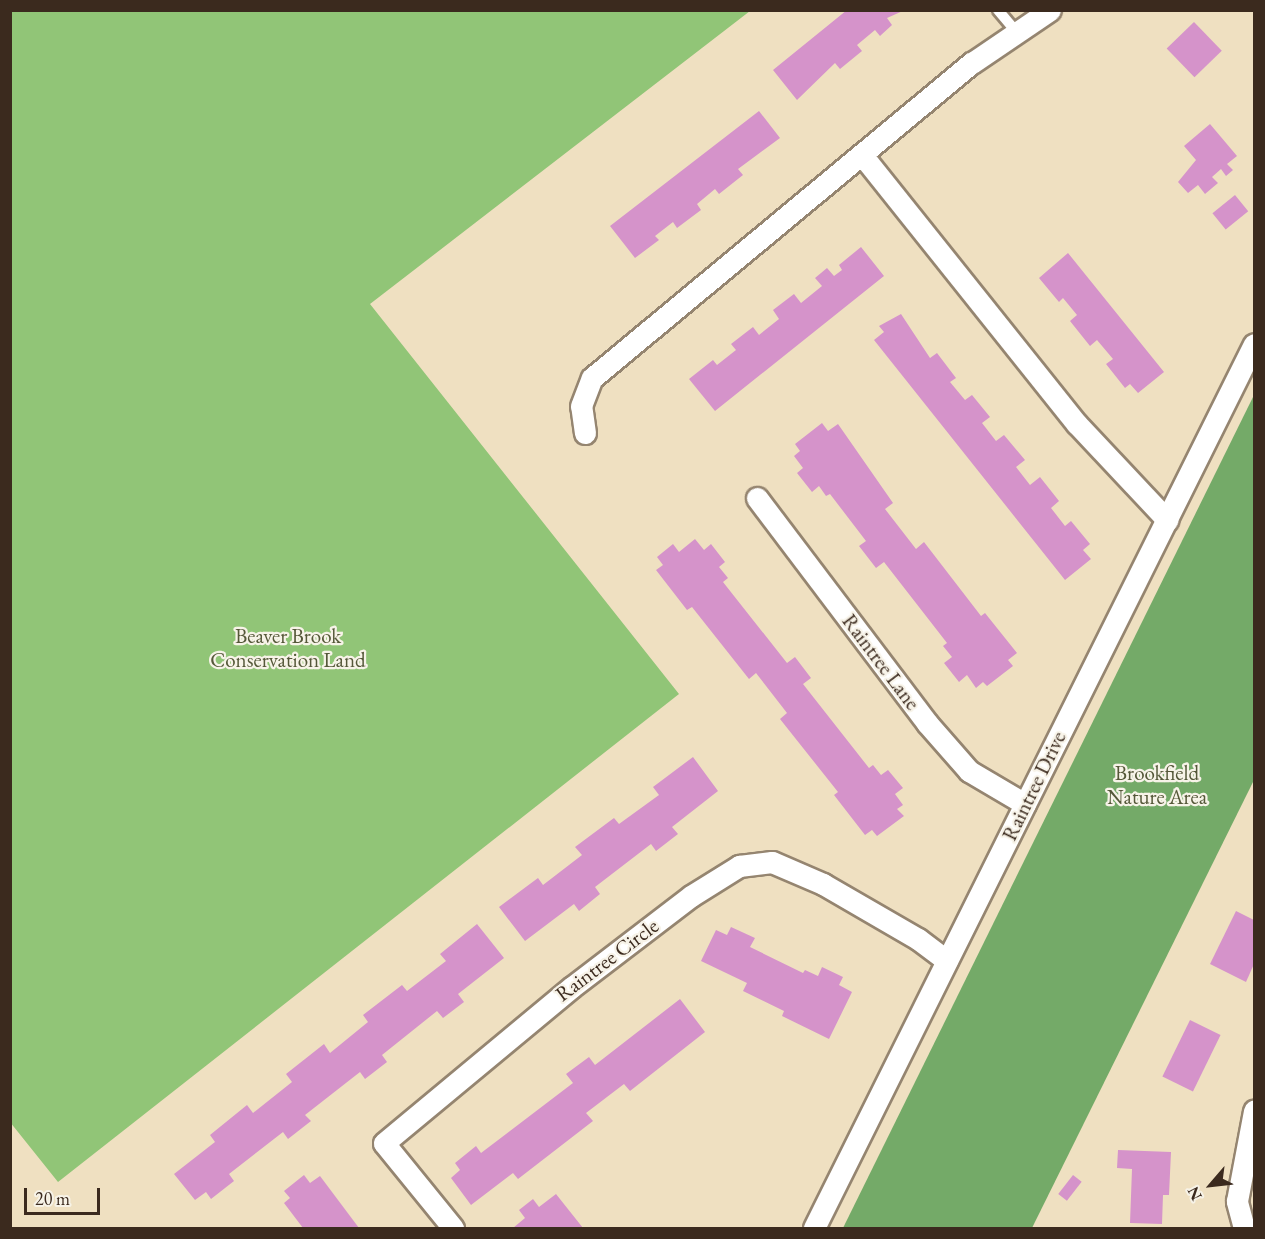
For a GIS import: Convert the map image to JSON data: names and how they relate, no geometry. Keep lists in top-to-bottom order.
{
  "streets": {
    "street": ["Raintree Lane", "Raintree Drive", "Raintree Circle"]
  },
  "crossings": [
    ["Raintree Lane", "Raintree Drive"],
    ["Raintree Drive", "Raintree Circle"]
  ],
  "parks": ["Beaver Brook Conservation Land", "Brookfield Nature Area"],
  "scale_bar": "20 m",
  "north": "bottom left"
}
